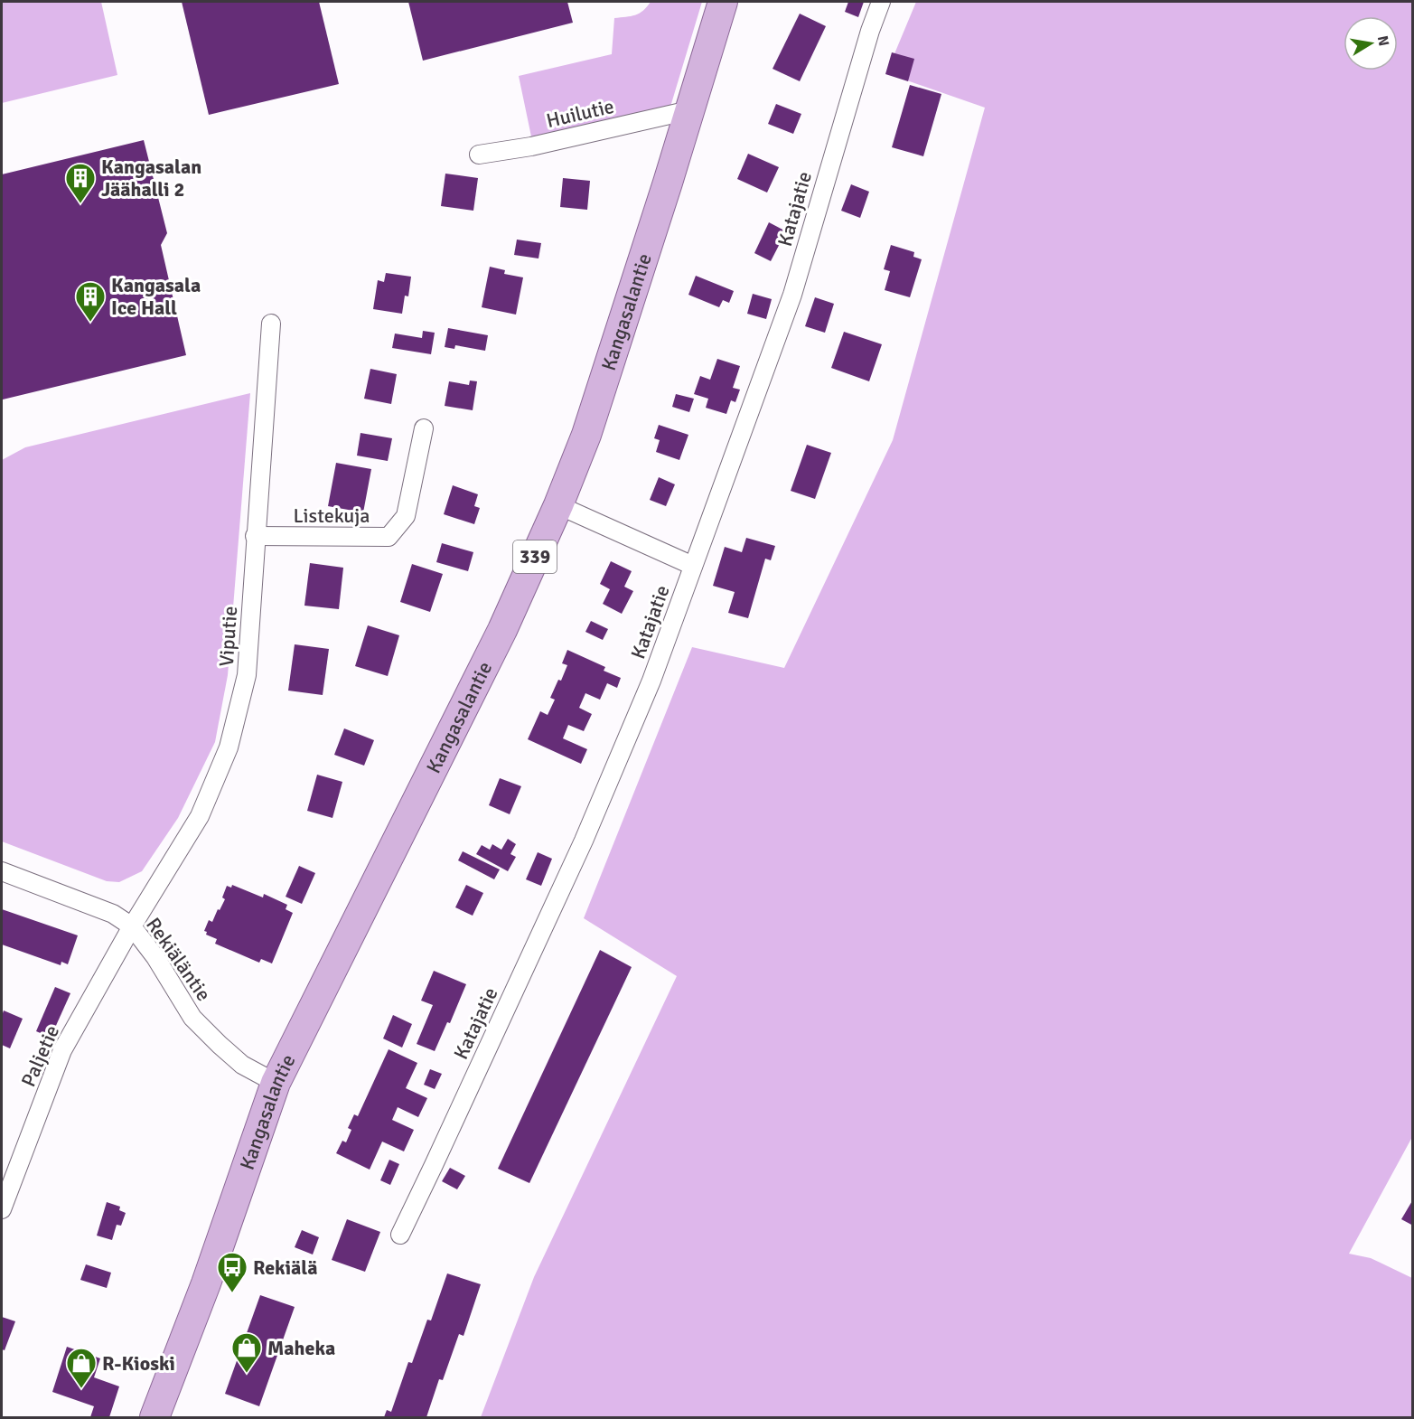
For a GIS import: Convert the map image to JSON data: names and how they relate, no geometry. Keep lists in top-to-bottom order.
{
  "streets": {
    "main road": ["Kangasalantie", "339"],
    "street": [
      "Huilutie",
      "Katajatie",
      "Listekuja",
      "Viputie",
      "Rekiäläntie",
      "Paljetie"
    ]
  },
  "crossings": [
    ["Huilutie", "Kangasalantie"],
    ["Kangasalantie", "Rekiäläntie"],
    ["Listekuja", "Viputie"],
    ["Viputie", "Rekiäläntie"],
    ["Viputie", "Paljetie"],
    ["Rekiäläntie", "Paljetie"]
  ],
  "places": {
    "building": ["Kangasalan Jäähalli 2", "Kangasala Ice Hall"],
    "bus stop": ["Rekiälä"],
    "shop": ["Maheka", "R-Kioski"]
  },
  "north": "right"
}
